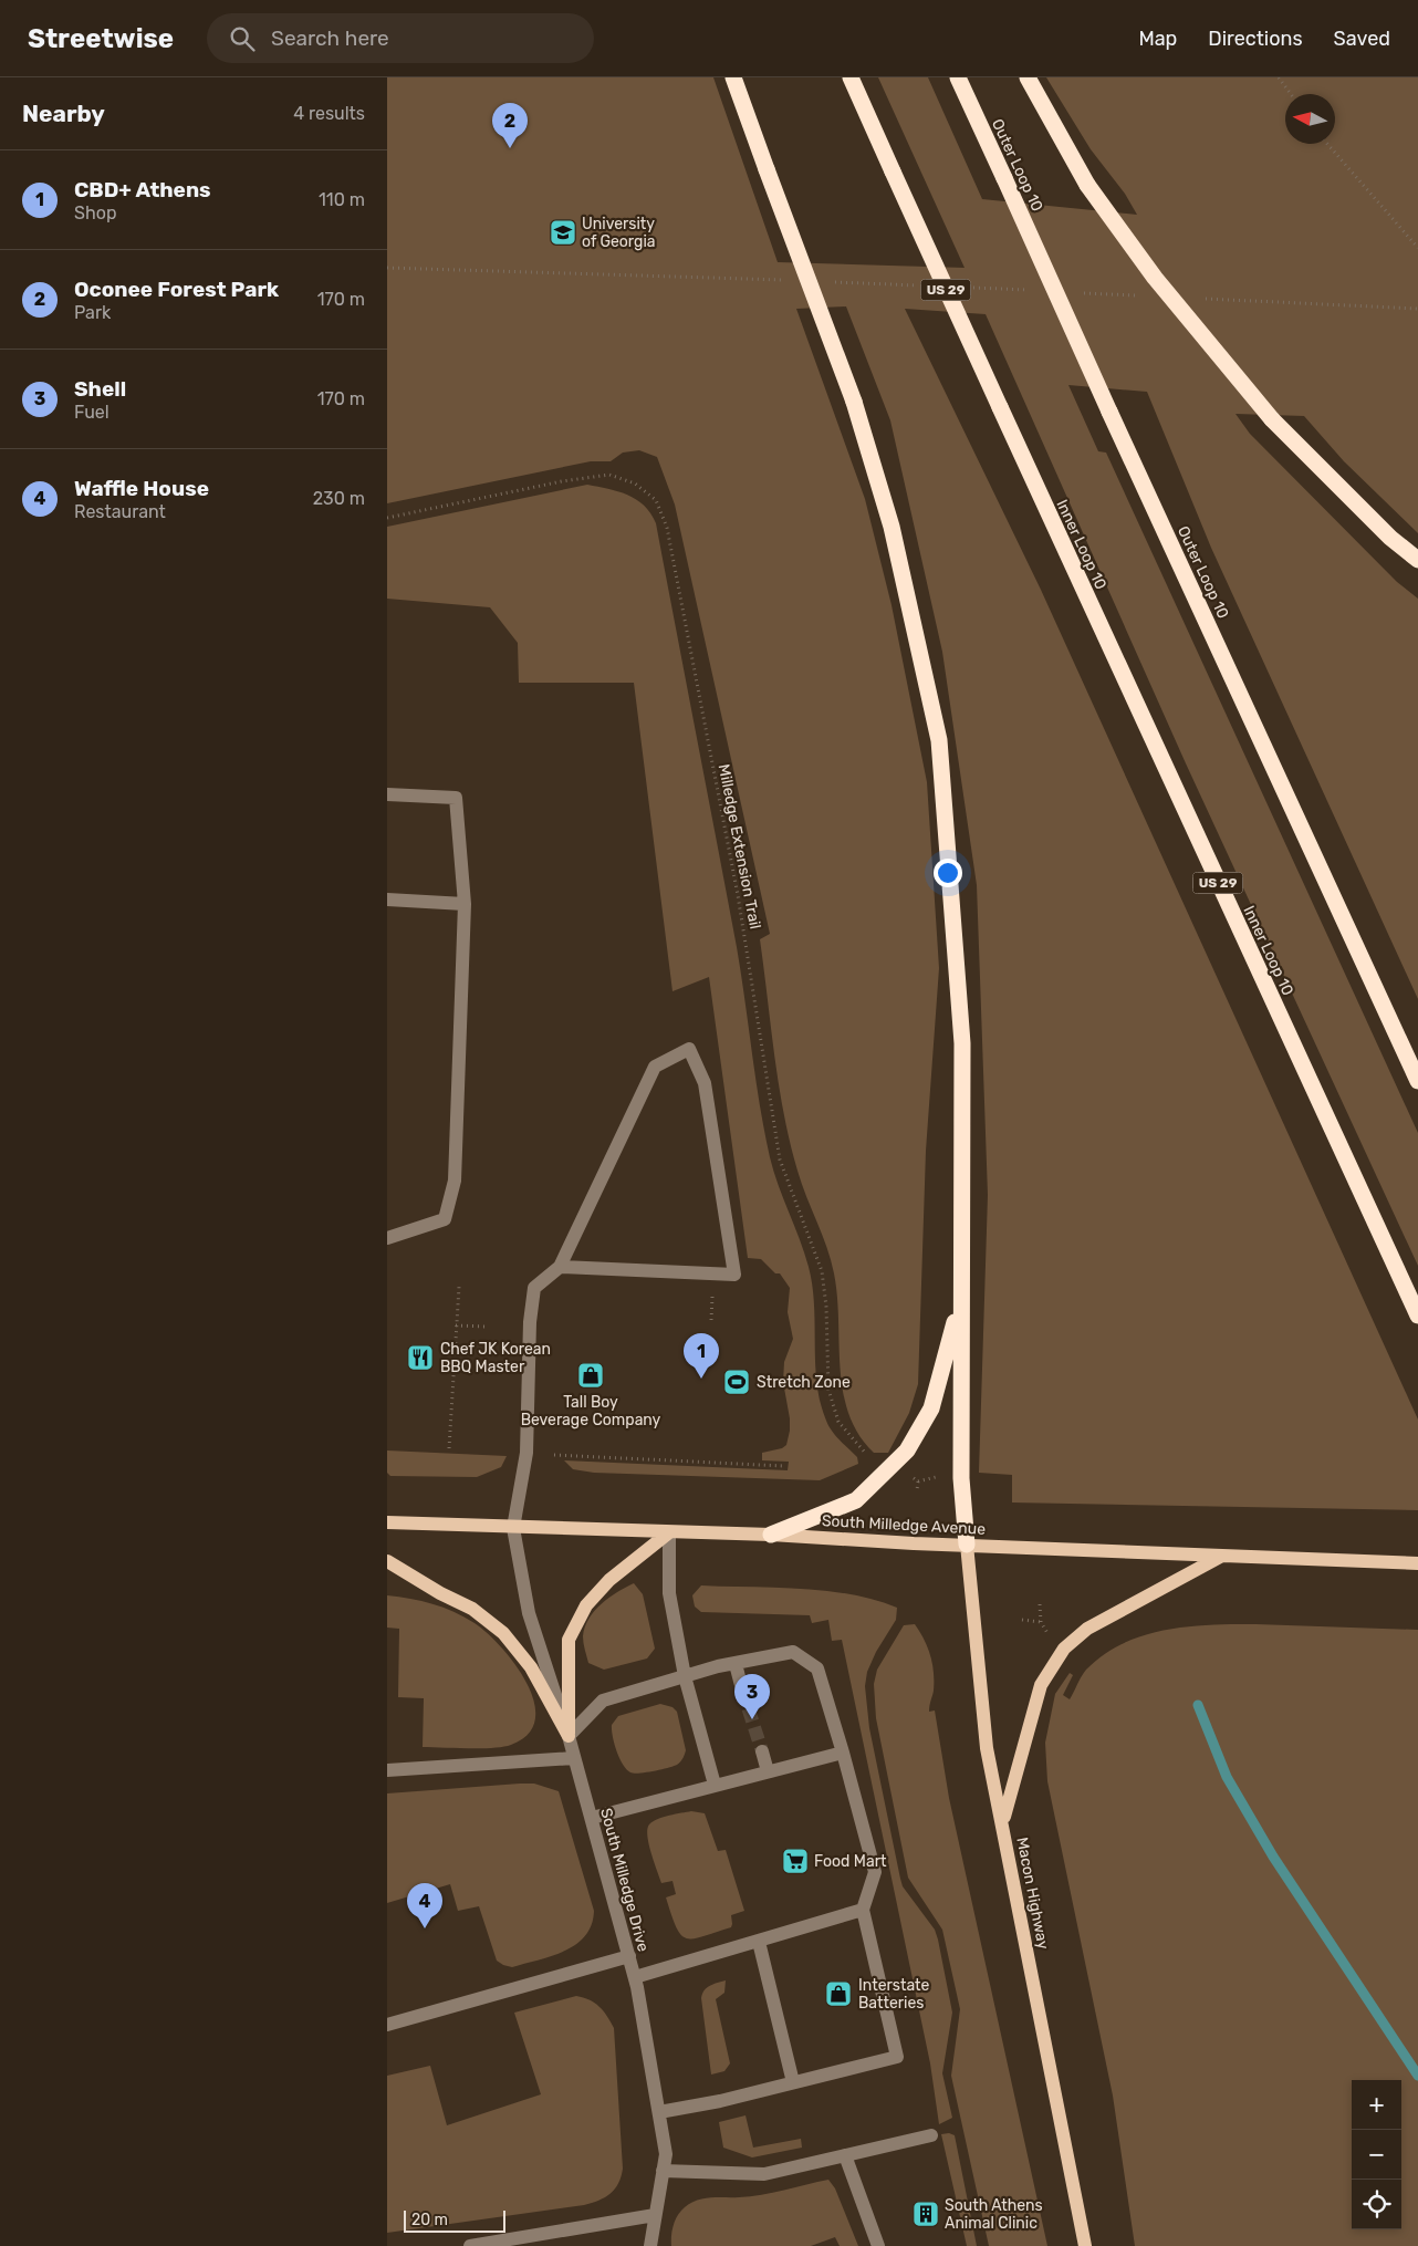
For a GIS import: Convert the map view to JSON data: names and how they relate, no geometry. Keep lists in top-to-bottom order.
{
  "streets": {
    "highway": ["Outer Loop 10", "US 29", "Inner Loop 10"],
    "main road": ["South Milledge Avenue", "Macon Highway"],
    "street": ["South Milledge Drive"],
    "path": ["Milledge Extension Trail"]
  },
  "crossings": [
    ["South Milledge Avenue", "South Milledge Drive"],
    ["South Milledge Avenue", "Macon Highway"]
  ],
  "places": {
    "school or university": ["University of Georgia"],
    "restaurant": ["Chef JK Korean BBQ Master"],
    "shop": ["Tall Boy Beverage Company", "Interstate Batteries"],
    "sports": ["Stretch Zone"],
    "supermarket": ["Food Mart"],
    "building": ["South Athens Animal Clinic"]
  },
  "scale_bar": "20 m",
  "north": "left",
  "page": {
    "header": "Streetwise",
    "search": "Search here",
    "nav": ["Map", "Directions", "Saved"],
    "heading": ["Nearby", "4 results"],
    "pins": [
      "2",
      "1",
      "3",
      "4"
    ],
    "list": [
      {
        "mark": "1",
        "name": "CBD+ Athens",
        "note": "Shop",
        "value": "110 m"
      },
      {
        "mark": "2",
        "name": "Oconee Forest Park",
        "note": "Park",
        "value": "170 m"
      },
      {
        "mark": "3",
        "name": "Shell",
        "note": "Fuel",
        "value": "170 m"
      },
      {
        "mark": "4",
        "name": "Waffle House",
        "note": "Restaurant",
        "value": "230 m"
      }
    ],
    "map_buttons": ["+", "−"],
    "scale": "20 m"
  }
}
